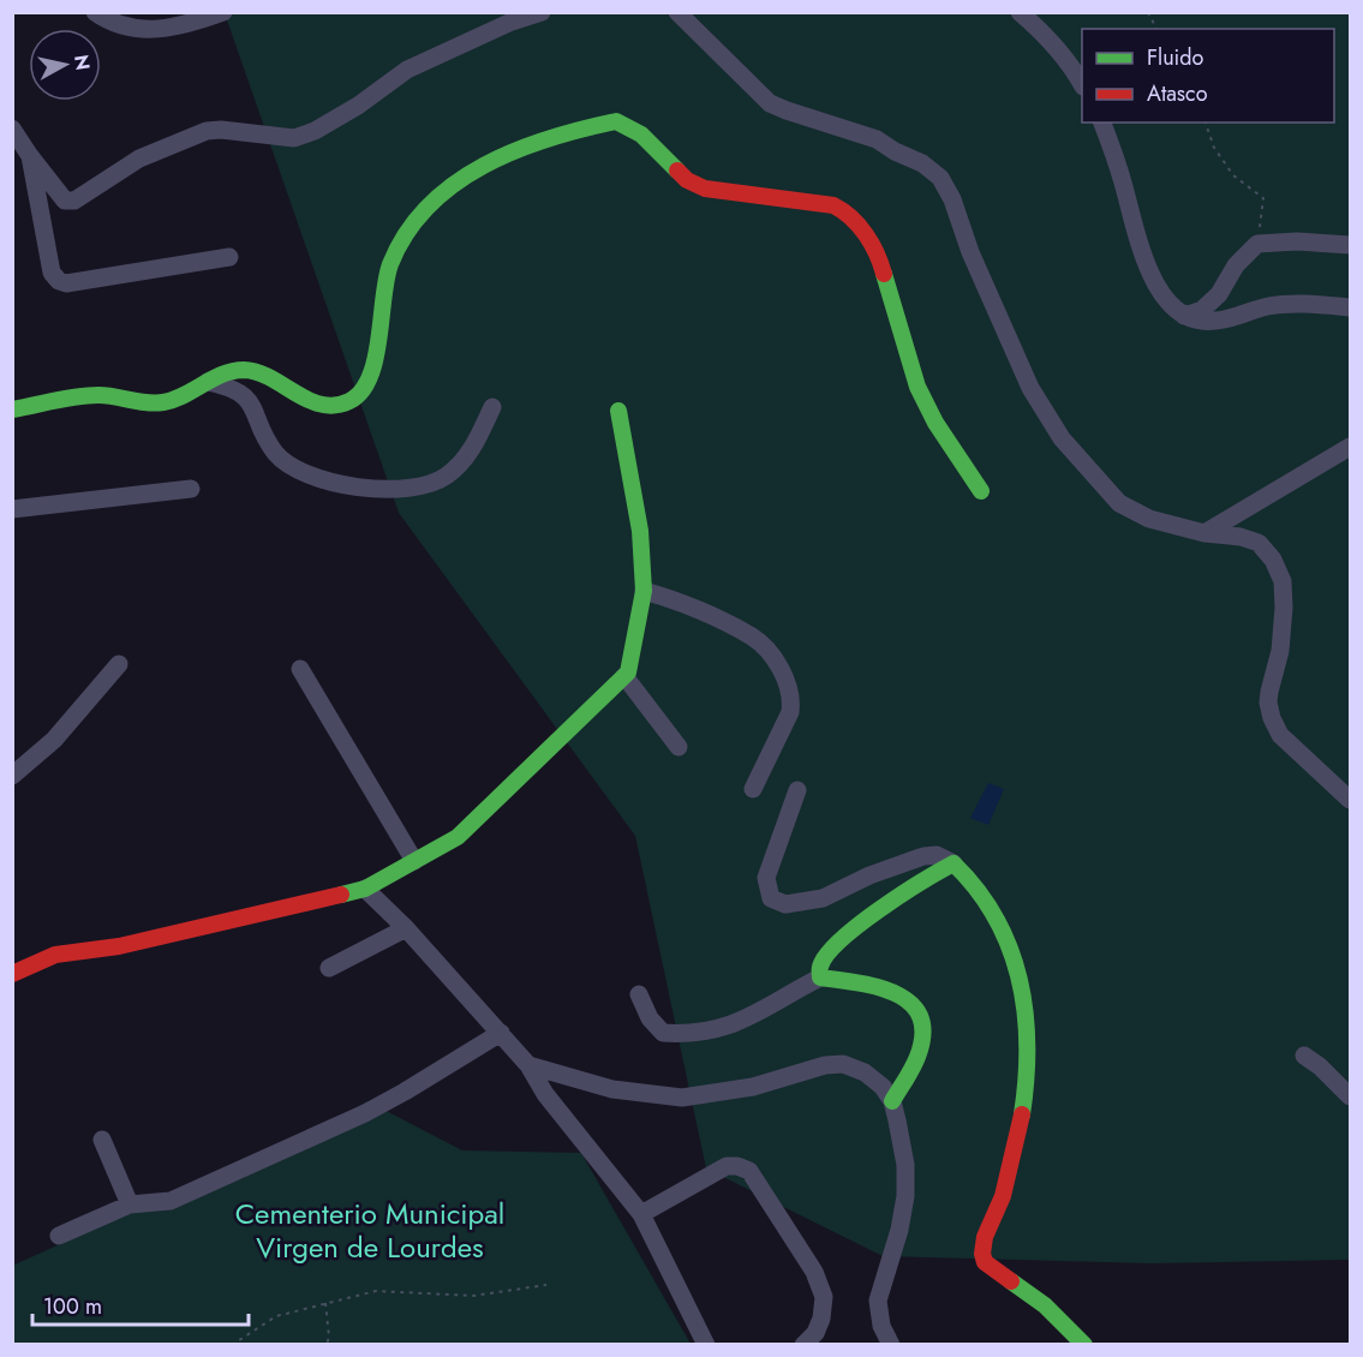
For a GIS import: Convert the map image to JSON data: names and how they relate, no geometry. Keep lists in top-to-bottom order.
{
  "parks": ["Cementerio Municipal Virgen de Lourdes"],
  "legend": ["Fluido", "Atasco"],
  "scale_bar": "100 m",
  "north": "right"
}
